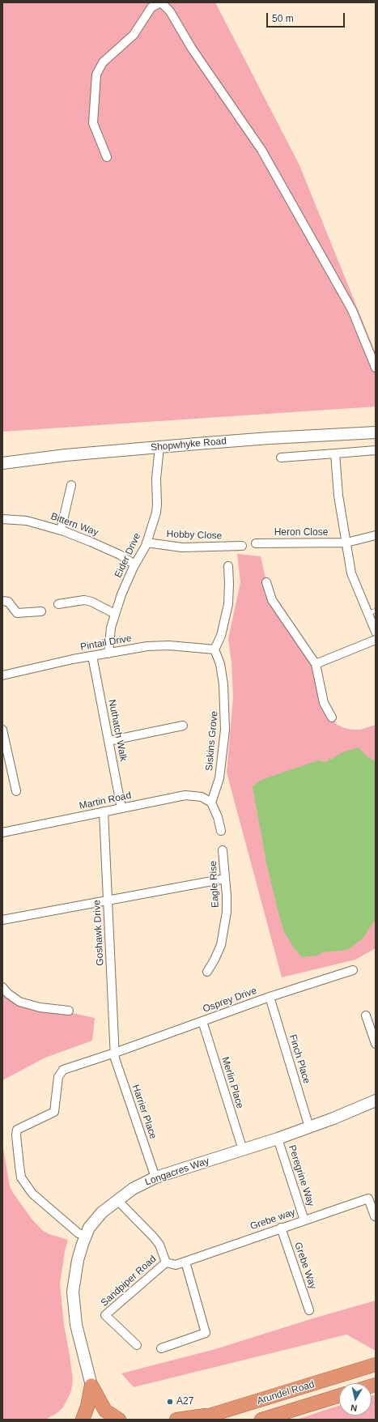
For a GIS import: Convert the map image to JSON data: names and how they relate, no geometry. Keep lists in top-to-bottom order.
{
  "streets": {
    "highway": ["Arundel Road"],
    "main road": ["Shopwhyke Road", "Longacres Way"],
    "street": [
      "Bittern Way",
      "Heron Close",
      "Hobby Close",
      "Eider Drive",
      "Pintail Drive",
      "Nuthatch Walk",
      "Siskins Grove",
      "Martin Road",
      "Eagle Rise",
      "Goshawk Drive",
      "Osprey Drive",
      "Finch Place",
      "Merlin Place",
      "Harrier Place",
      "Peregrine Way",
      "Grebe way",
      "Grebe Way",
      "Sandpiper Road"
    ]
  },
  "crossings": [
    ["Shopwhyke Road", "Eider Drive"],
    ["Bittern Way", "Eider Drive"],
    ["Hobby Close", "Eider Drive"],
    ["Eider Drive", "Pintail Drive"],
    ["Pintail Drive", "Nuthatch Walk"],
    ["Pintail Drive", "Siskins Grove"],
    ["Nuthatch Walk", "Martin Road"],
    ["Siskins Grove", "Martin Road"],
    ["Martin Road", "Goshawk Drive"],
    ["Goshawk Drive", "Osprey Drive"],
    ["Goshawk Drive", "Harrier Place"],
    ["Osprey Drive", "Finch Place"],
    ["Osprey Drive", "Merlin Place"],
    ["Osprey Drive", "Harrier Place"],
    ["Osprey Drive", "Longacres Way"],
    ["Finch Place", "Longacres Way"],
    ["Merlin Place", "Longacres Way"],
    ["Harrier Place", "Longacres Way"],
    ["Longacres Way", "Peregrine Way"],
    ["Longacres Way", "Sandpiper Road"],
    ["Peregrine Way", "Grebe way"],
    ["Grebe way", "Grebe Way"],
    ["Grebe way", "Sandpiper Road"]
  ],
  "places": ["A27"],
  "scale_bar": "50 m",
  "north": "bottom"
}
